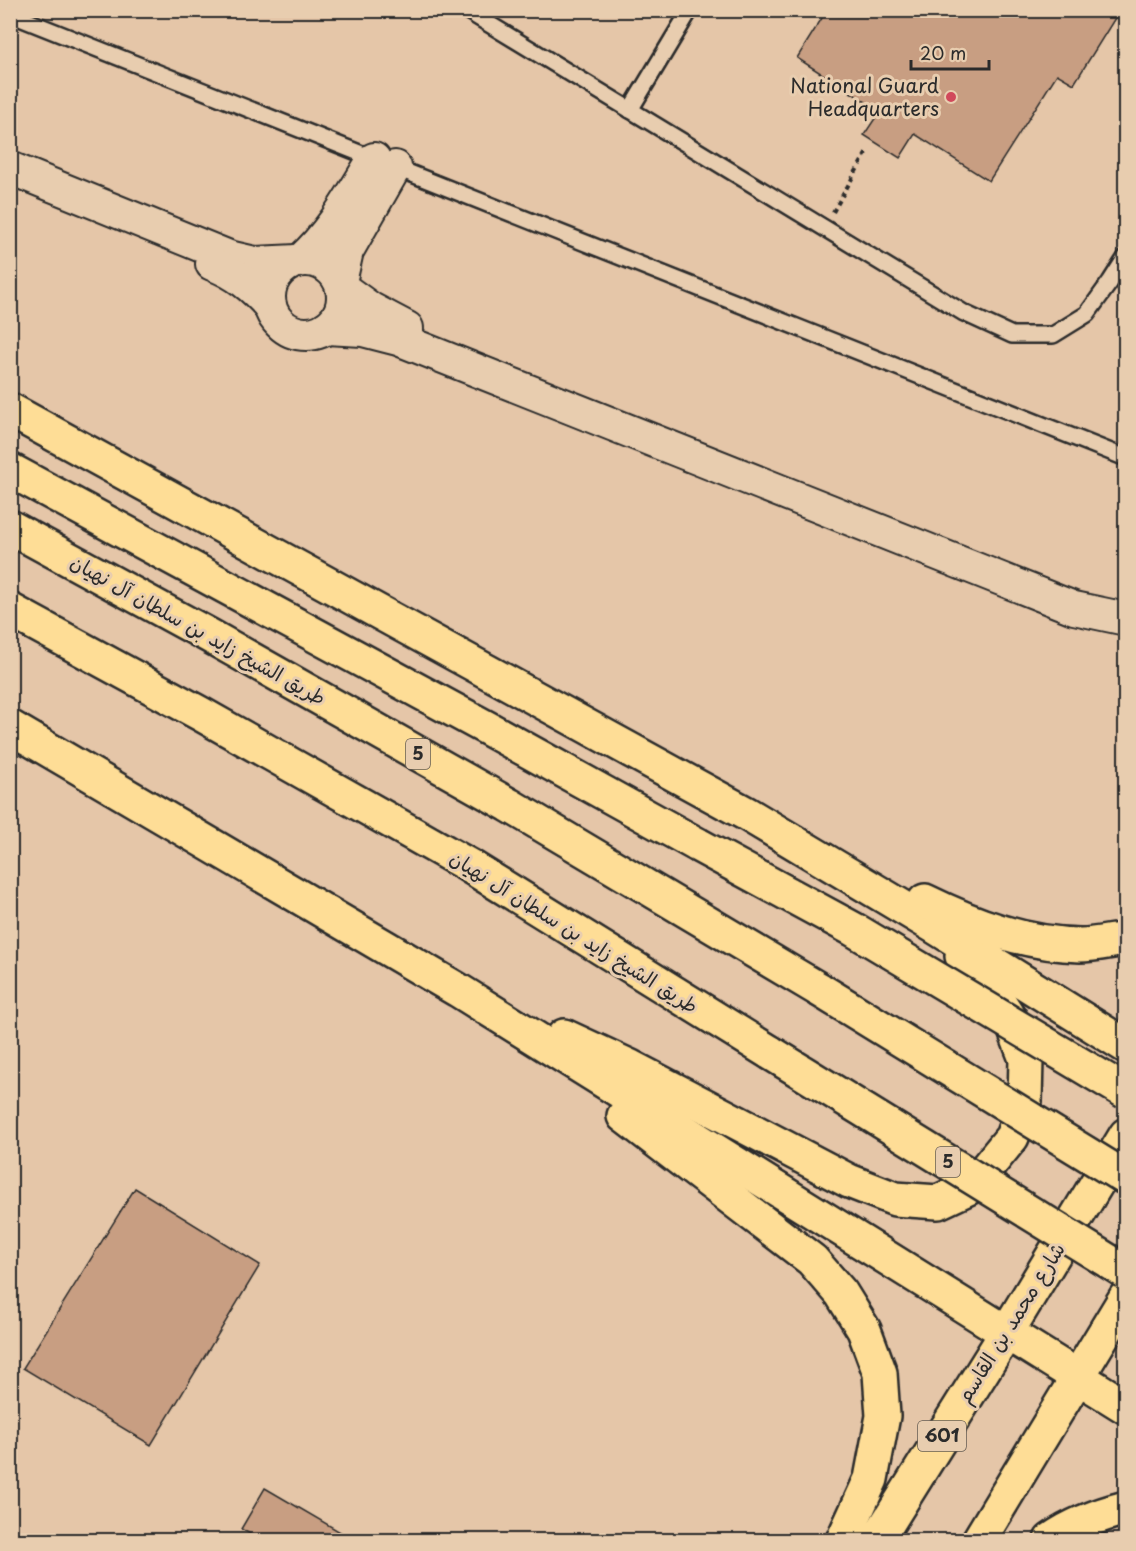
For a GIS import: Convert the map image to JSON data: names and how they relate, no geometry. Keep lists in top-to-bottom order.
{
  "streets": {
    "main road": [
      "طريق الشيخ زايد بن سلطان آل نهيان",
      "5",
      "شارع محمد بن القاسم",
      "601"
    ]
  },
  "places": ["National Guard Headquarters"],
  "scale_bar": "20 m"
}
